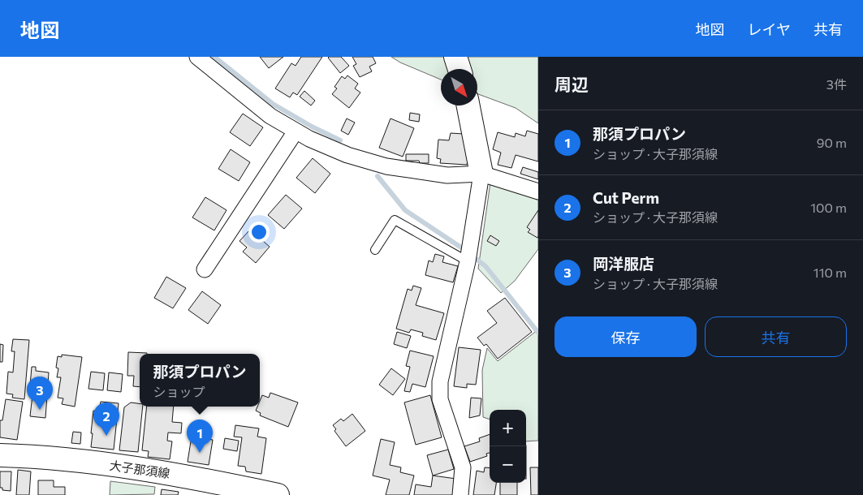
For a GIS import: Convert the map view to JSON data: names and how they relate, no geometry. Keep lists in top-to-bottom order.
{
  "streets": {
    "main road": ["大子那須線"]
  },
  "north": "bottom right",
  "page": {
    "header": "地図",
    "nav": ["地図", "レイヤ", "共有"],
    "heading": ["周辺", "3件"],
    "list": [
      {
        "mark": "1",
        "name": "那須プロパン",
        "note": "ショップ · 大子那須線",
        "value": "90 m"
      },
      {
        "mark": "2",
        "name": "Cut Perm",
        "note": "ショップ · 大子那須線",
        "value": "100 m"
      },
      {
        "mark": "3",
        "name": "岡洋服店",
        "note": "ショップ · 大子那須線",
        "value": "110 m"
      }
    ],
    "buttons": ["保存", "共有"],
    "popup": ["那須プロパン", "ショップ"],
    "pins": ["3", "2", "1"],
    "map_buttons": ["+", "−"]
  }
}
